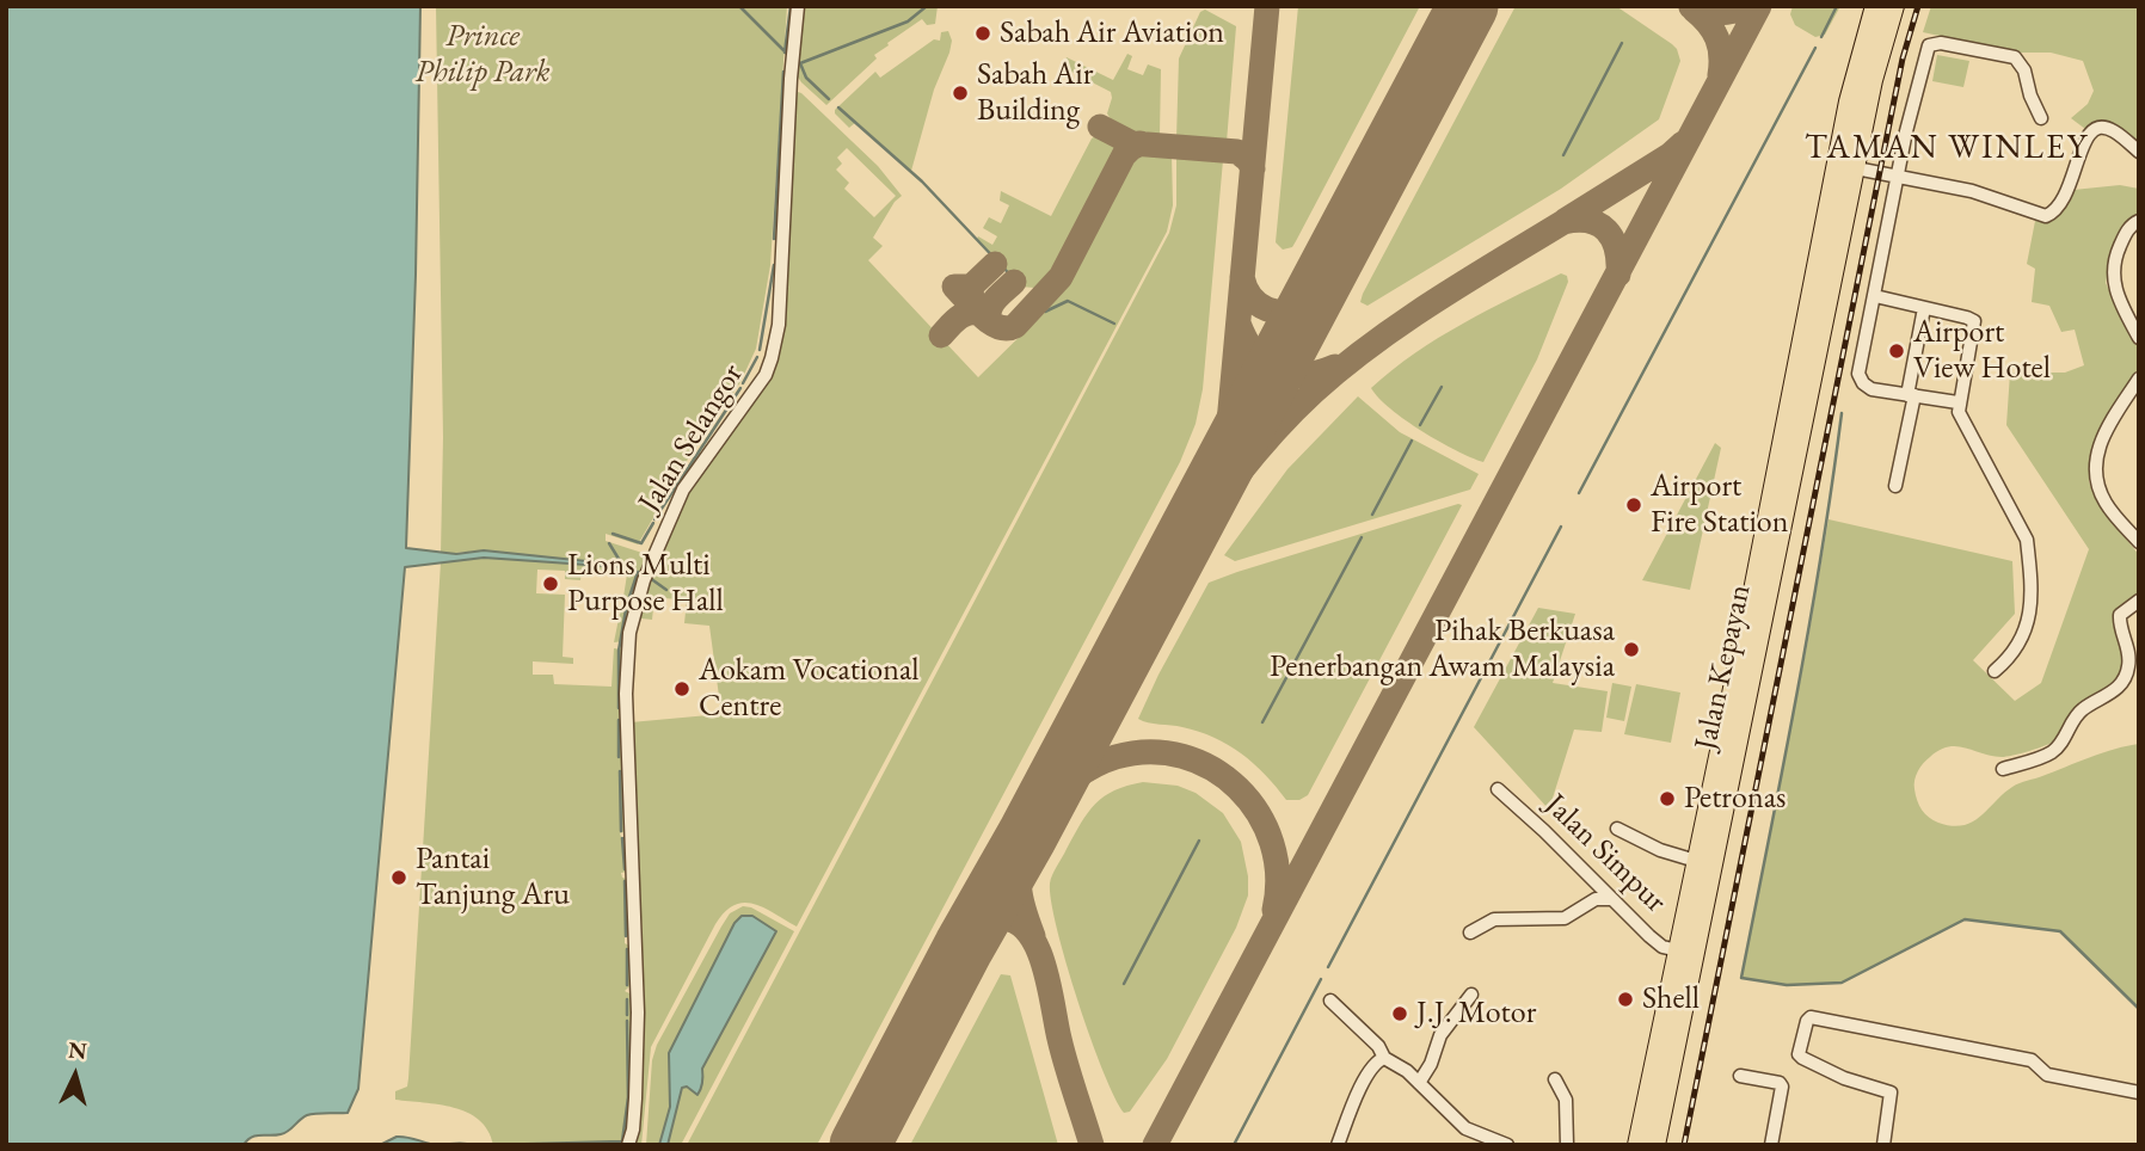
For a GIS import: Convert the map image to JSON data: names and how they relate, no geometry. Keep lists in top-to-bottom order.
{
  "streets": {
    "highway": ["Jalan Kepayan"],
    "street": ["Jalan Selangor", "Jalan Simpur"]
  },
  "crossings": [
    ["Jalan Kepayan", "Jalan Simpur"]
  ],
  "districts": ["TAMAN WINLEY"],
  "parks": ["Prince Philip Park"],
  "places": [
    "Sabah Air Aviation",
    "Sabah Air Building",
    "Airport View Hotel",
    "Airport Fire Station",
    "Lions Multi Purpose Hall",
    "Pihak Berkuasa Penerbangan Awam Malaysia",
    "Aokam Vocational Centre",
    "Petronas",
    "Pantai Tanjung Aru",
    "Shell",
    "J.J. Motor"
  ],
  "north": "top"
}
